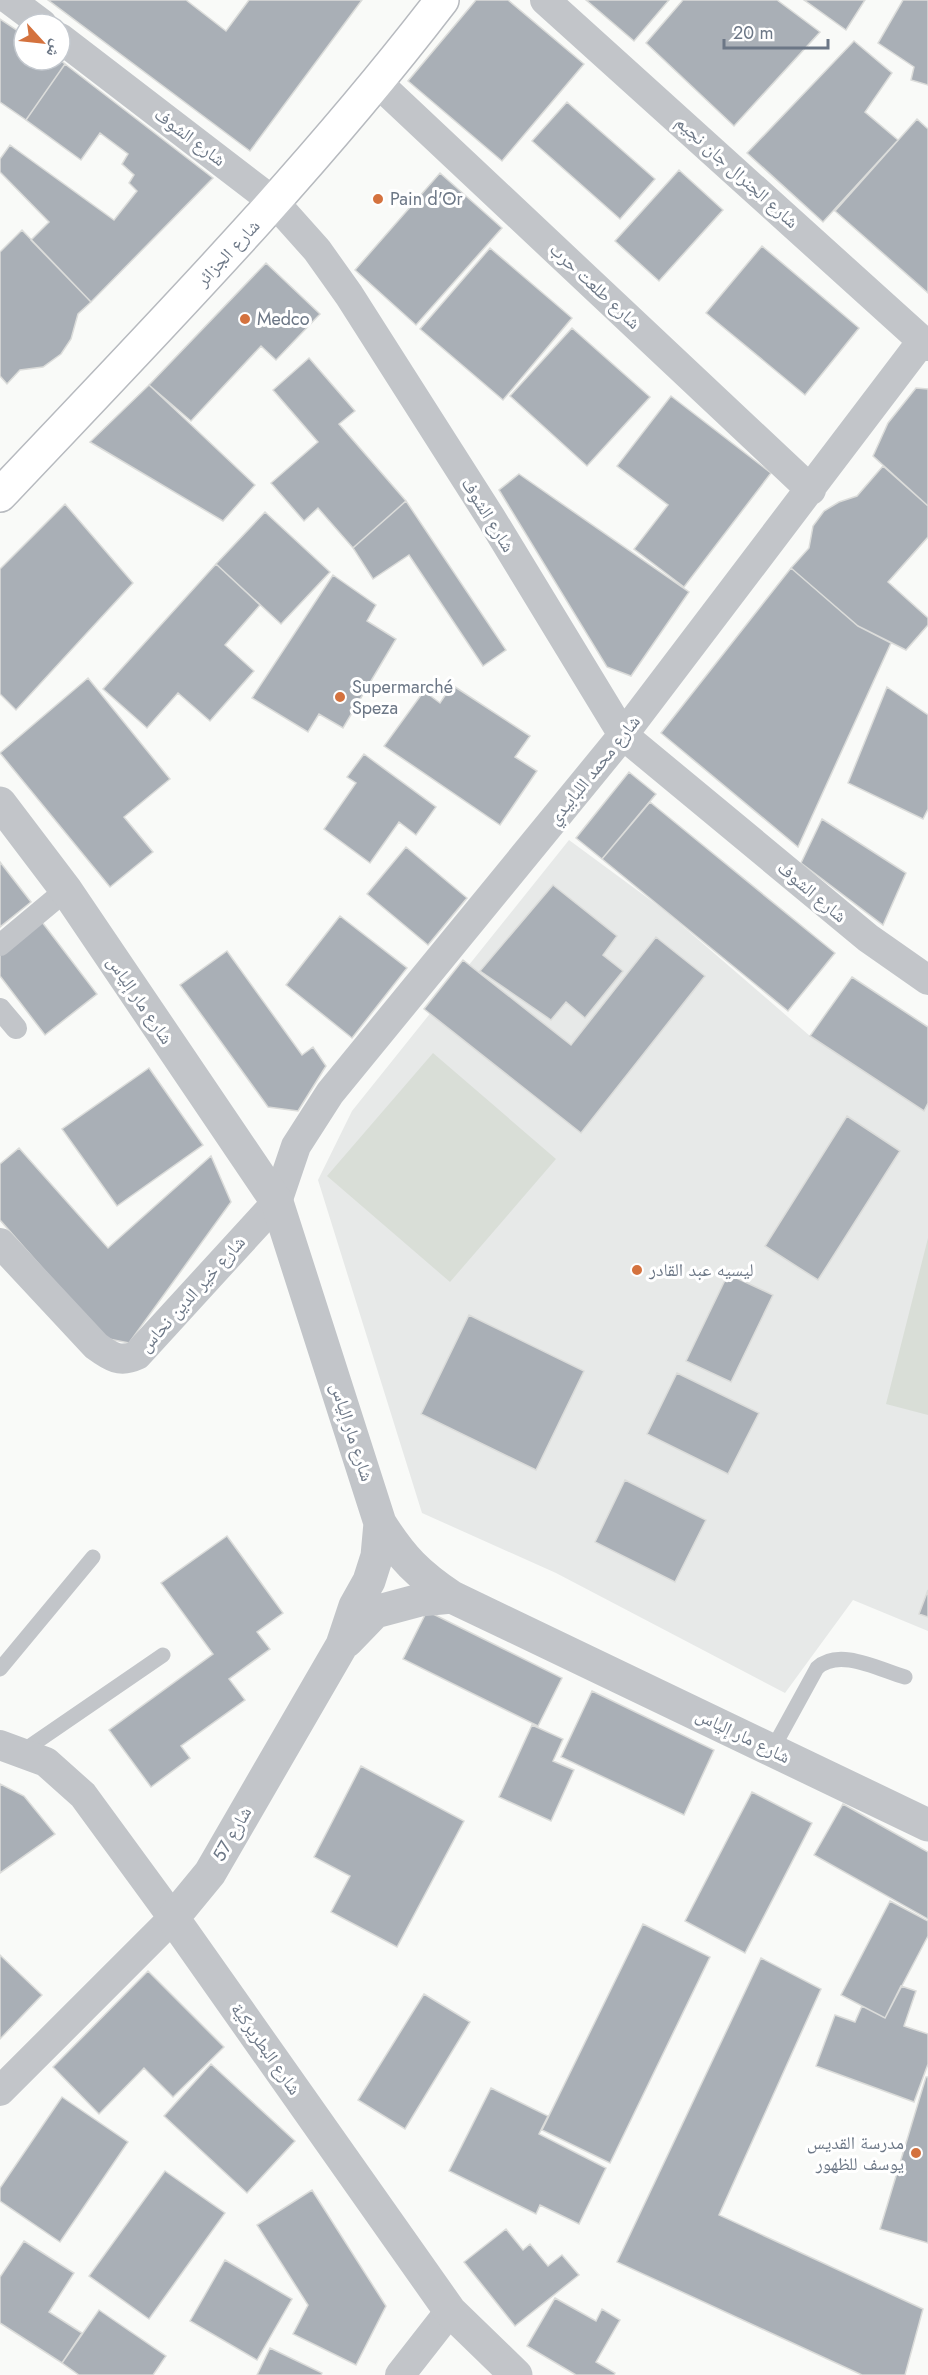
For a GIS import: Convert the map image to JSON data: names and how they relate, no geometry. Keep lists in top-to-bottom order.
{
  "streets": {
    "main road": ["شارع الجزائر"],
    "street": [
      "شارع الشوف",
      "شارع الجنرال جان نجيم",
      "شارع طلعت حرب",
      "شارع محمد اللبابيدي",
      "شارع مار إلياس",
      "شارع خير الدين نحاس",
      "شارع 57",
      "شارع البطريركية"
    ]
  },
  "crossings": [
    ["شارع الشوف", "شارع الجزائر"],
    ["شارع الشوف", "شارع محمد اللبابيدي"],
    ["شارع الجنرال جان نجيم", "شارع محمد اللبابيدي"],
    ["شارع الجزائر", "شارع طلعت حرب"],
    ["شارع طلعت حرب", "شارع محمد اللبابيدي"],
    ["شارع محمد اللبابيدي", "شارع مار إلياس"],
    ["شارع محمد اللبابيدي", "شارع خير الدين نحاس"],
    ["شارع مار إلياس", "شارع خير الدين نحاس"],
    ["شارع مار إلياس", "شارع 57"],
    ["شارع 57", "شارع البطريركية"]
  ],
  "places": [
    "Pain d'Or",
    "Medco",
    "Supermarché Speza",
    "لیسیه عبد القادر",
    "مدرسة القديس يوسف للظهور"
  ],
  "scale_bar": "20 m",
  "north": "bottom right"
}
